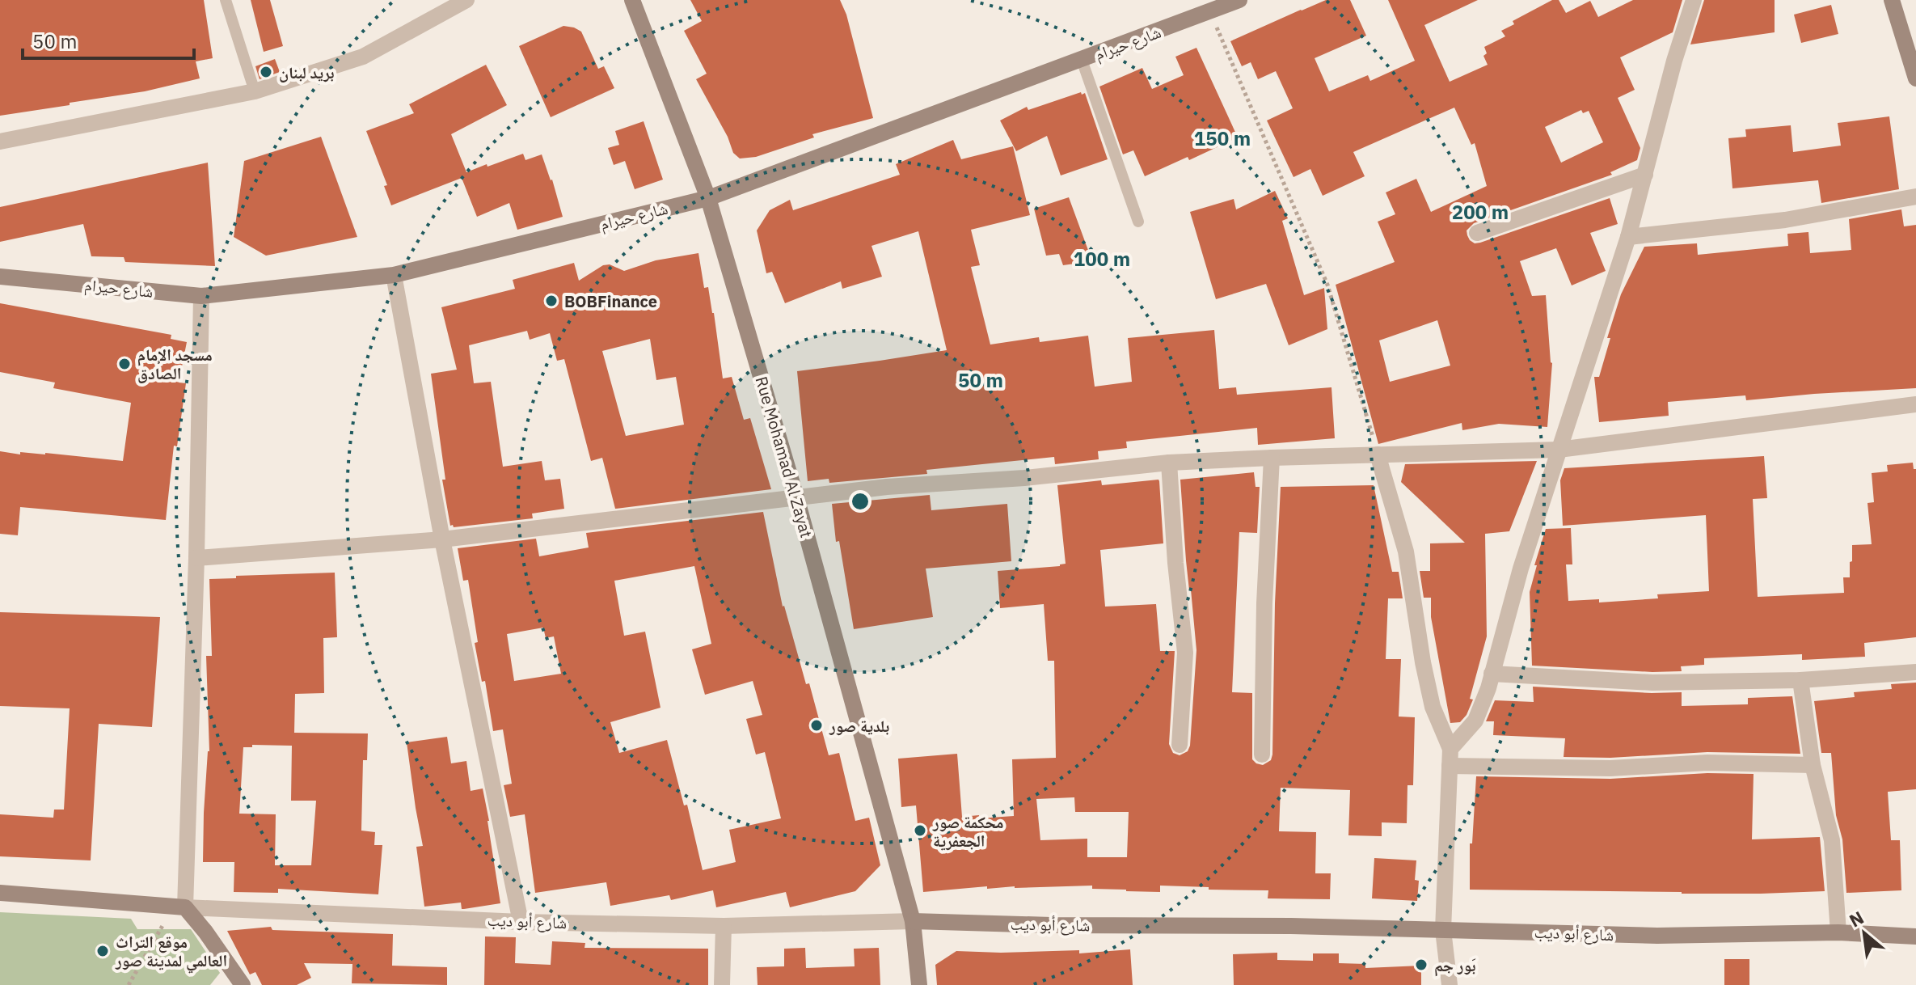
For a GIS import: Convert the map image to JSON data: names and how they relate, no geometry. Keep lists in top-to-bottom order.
{
  "streets": {
    "main road": ["شارع حيرام", "Rue Mohamad Al Zayat", "شارع أبو ديب"]
  },
  "crossings": [
    ["شارع حيرام", "Rue Mohamad Al Zayat"],
    ["Rue Mohamad Al Zayat", "شارع أبو ديب"]
  ],
  "places": [
    "بريد لبنان",
    "BOBFinance",
    "مسجد الإمام الصادق",
    "بلدية صور",
    "محكمة صور الجعفرية",
    "موقع التراث العالمي لمدينة صور",
    "بَور جم"
  ],
  "scale_bar": "50 m",
  "north": "top left",
  "rings": [
    "150 m",
    "200 m",
    "100 m",
    "50 m"
  ]
}
